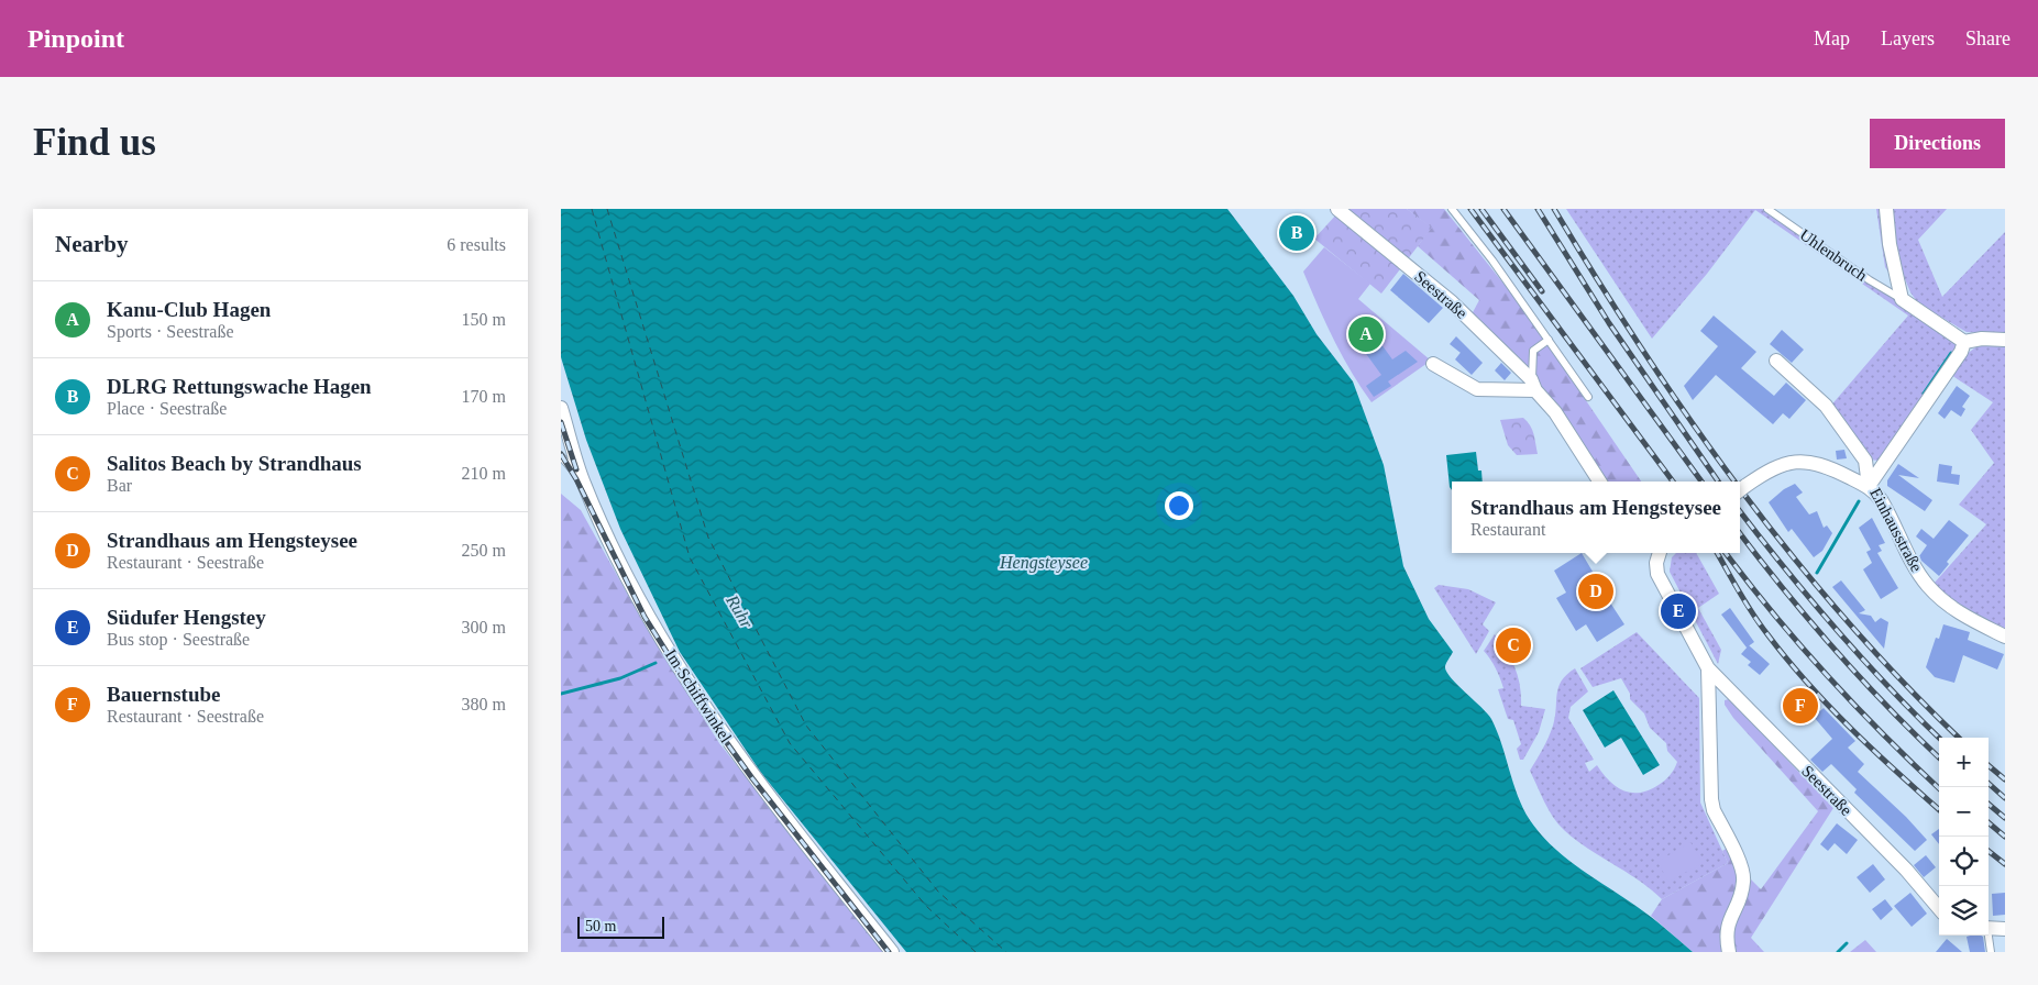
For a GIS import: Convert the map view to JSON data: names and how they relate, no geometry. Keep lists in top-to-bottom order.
{
  "streets": {
    "street": ["Seestraße", "Einhausstraße", "Im Schiffwinkel"],
    "lane": ["Uhlenbruch"]
  },
  "water": ["Hengsteysee", "Ruhr"],
  "scale_bar": "50 m",
  "page": {
    "header": "Pinpoint",
    "nav": ["Map", "Layers", "Share"],
    "buttons": "Directions",
    "title": "Find us",
    "heading": ["Nearby", "6 results"],
    "pins": [
      "B",
      "A",
      "D",
      "E",
      "C",
      "F"
    ],
    "list": [
      {
        "mark": "A",
        "name": "Kanu-Club Hagen",
        "note": "Sports · Seestraße",
        "value": "150 m"
      },
      {
        "mark": "B",
        "name": "DLRG Rettungswache Hagen",
        "note": "Place · Seestraße",
        "value": "170 m"
      },
      {
        "mark": "C",
        "name": "Salitos Beach by Strandhaus",
        "note": "Bar",
        "value": "210 m"
      },
      {
        "mark": "D",
        "name": "Strandhaus am Hengsteysee",
        "note": "Restaurant · Seestraße",
        "value": "250 m"
      },
      {
        "mark": "E",
        "name": "Südufer Hengstey",
        "note": "Bus stop · Seestraße",
        "value": "300 m"
      },
      {
        "mark": "F",
        "name": "Bauernstube",
        "note": "Restaurant · Seestraße",
        "value": "380 m"
      }
    ],
    "popup": ["Strandhaus am Hengsteysee", "Restaurant"],
    "map_buttons": ["+", "−"],
    "scale": "50 m"
  }
}
